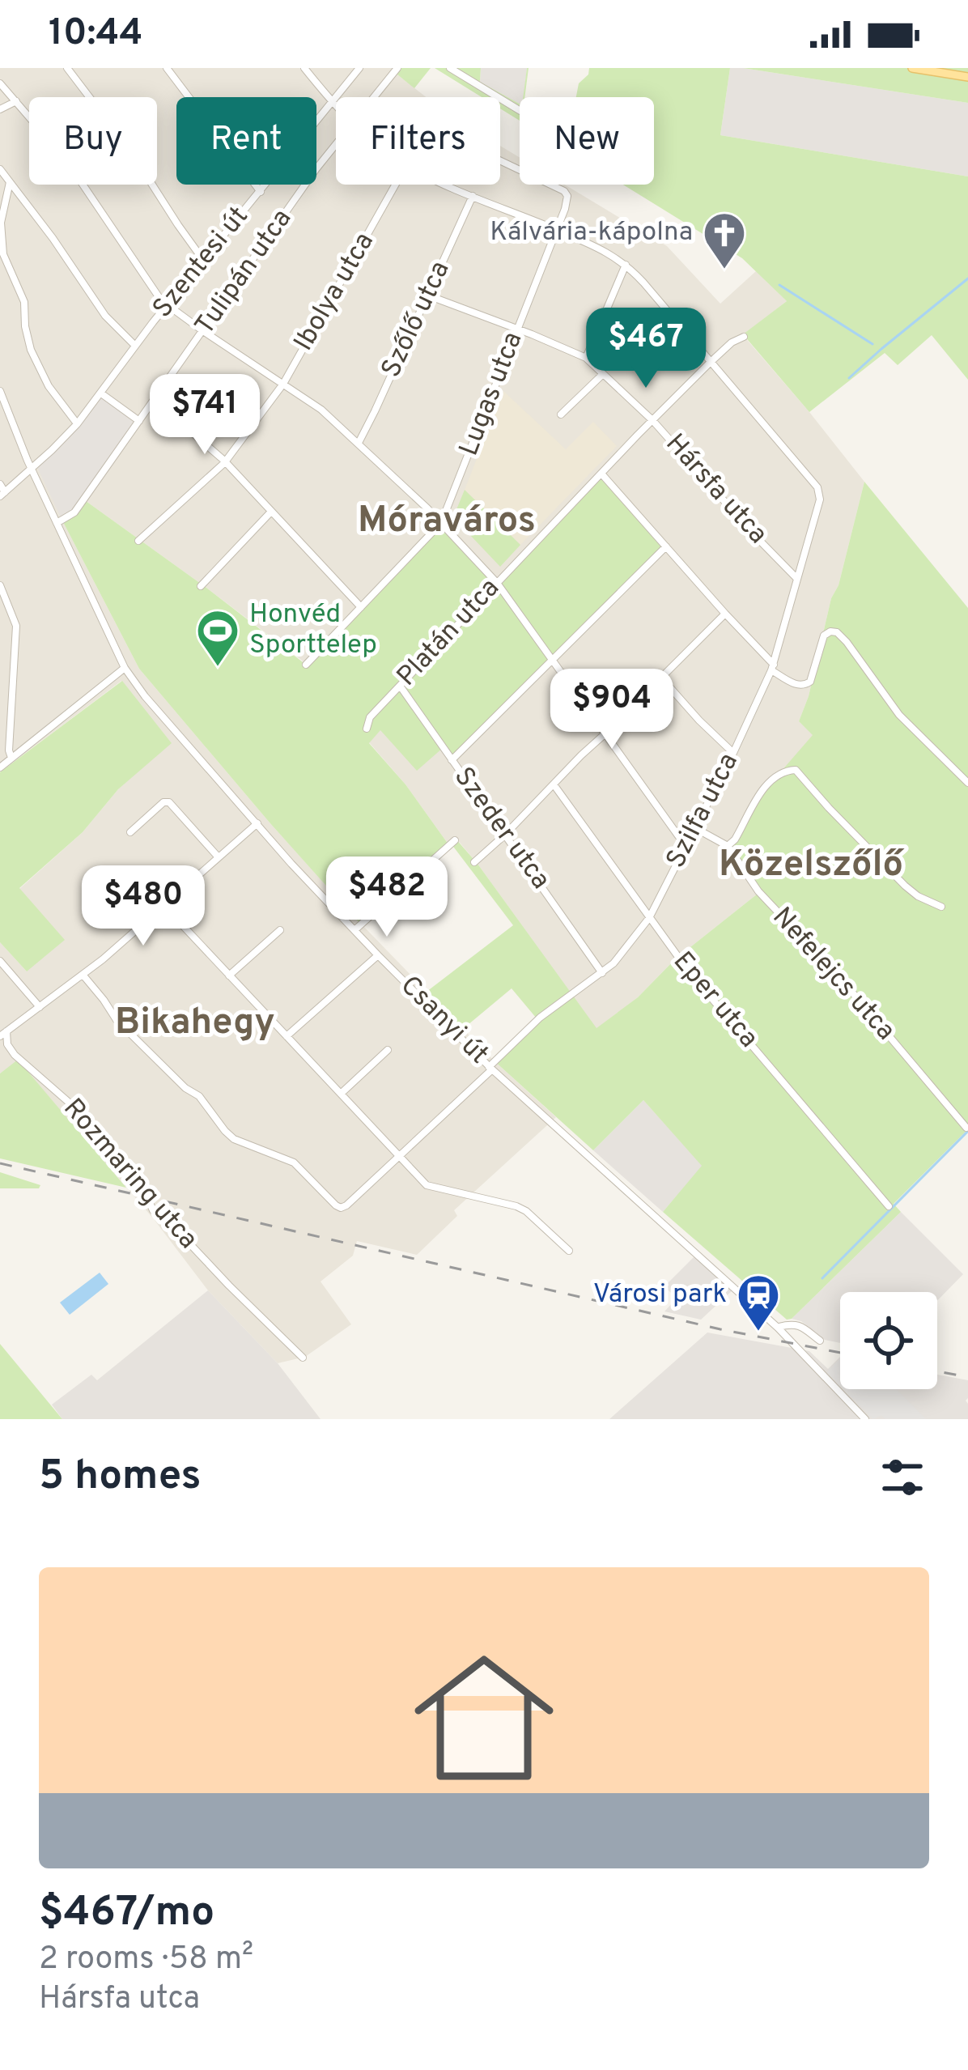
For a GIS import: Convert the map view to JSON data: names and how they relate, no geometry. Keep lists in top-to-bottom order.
{
  "streets": {
    "street": [
      "Szentesi út",
      "Tulipán utca",
      "Ibolya utca",
      "Szőlő utca",
      "Lugas utca",
      "Hársfa utca",
      "Platán utca",
      "Szilfa utca",
      "Szeder utca",
      "Nefelejcs utca",
      "Eper utca",
      "Csanyi út",
      "Rozmaring utca"
    ]
  },
  "crossings": [
    ["Szentesi út", "Csanyi út"],
    ["Tulipán utca", "Csanyi út"],
    ["Szőlő utca", "Hársfa utca"],
    ["Lugas utca", "Hársfa utca"],
    ["Hársfa utca", "Platán utca"],
    ["Hársfa utca", "Szilfa utca"],
    ["Platán utca", "Szilfa utca"],
    ["Platán utca", "Szeder utca"],
    ["Szilfa utca", "Szeder utca"],
    ["Szilfa utca", "Nefelejcs utca"],
    ["Szilfa utca", "Eper utca"],
    ["Szilfa utca", "Csanyi út"]
  ],
  "districts": ["Móraváros", "Közelszőlő", "Bikahegy"],
  "places": {
    "church": ["Kálvária-kápolna"],
    "sports": ["Honvéd Sporttelep"],
    "station": ["Városi park"]
  },
  "page": {
    "status": "10:44",
    "chip": [
      "Buy",
      "Rent",
      "Filters",
      "New"
    ],
    "price": [
      "$467",
      "$741",
      "$904",
      "$482",
      "$480"
    ],
    "heading": "5 homes",
    "list": [
      {
        "name": "$467/mo",
        "note": "2 rooms · 58 m² · Hársfa utca"
      }
    ]
  }
}
